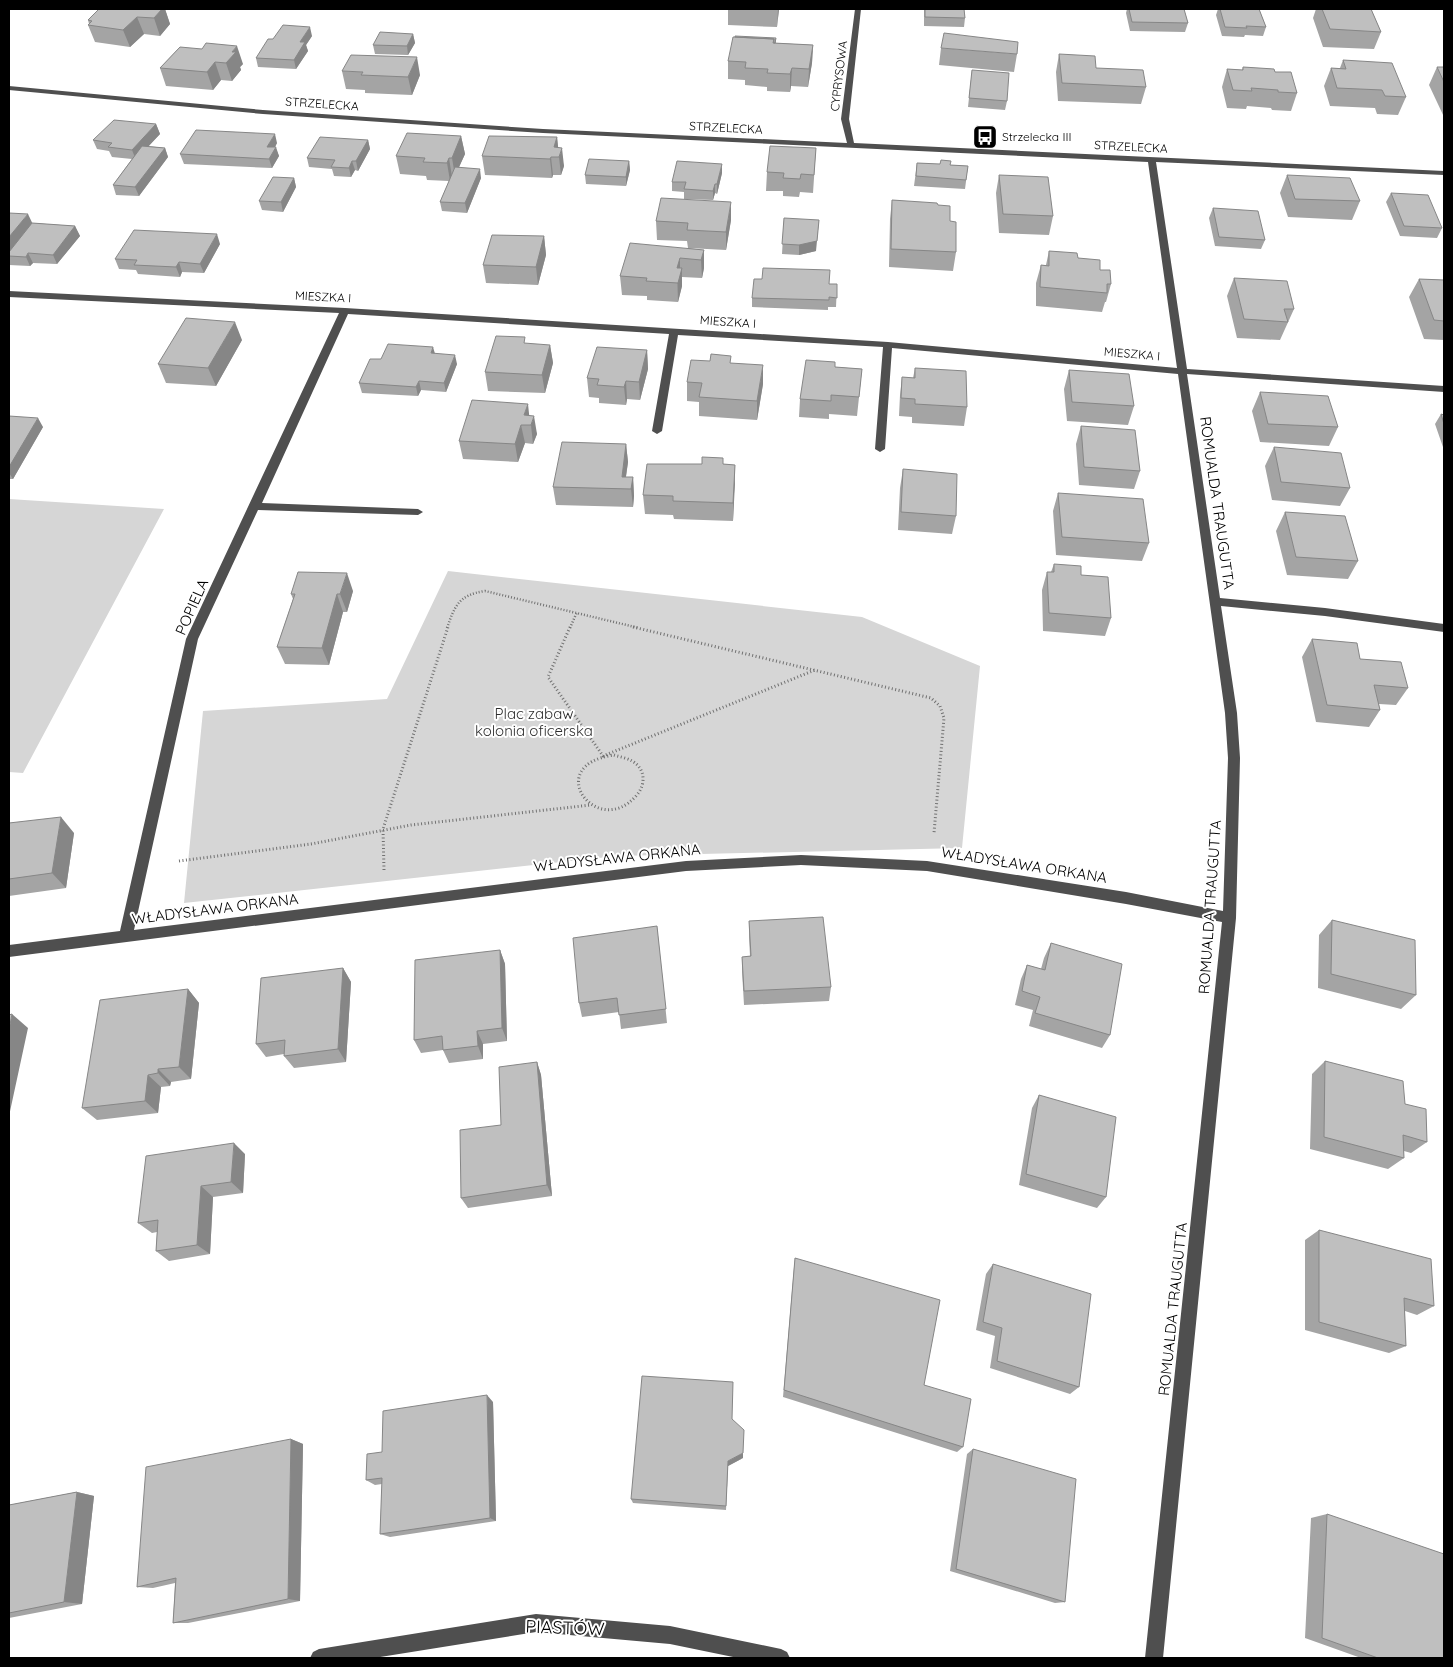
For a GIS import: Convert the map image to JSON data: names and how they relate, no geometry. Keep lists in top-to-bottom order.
{
  "streets": {
    "street": [
      "CYPRYSOWA",
      "STRZELECKA",
      "MIESZKA I",
      "ROMUALDA TRAUGUTTA",
      "POPIELA",
      "WŁADYSŁAWA ORKANA",
      "PIASTÓW"
    ]
  },
  "crossings": [
    ["CYPRYSOWA", "STRZELECKA"],
    ["STRZELECKA", "ROMUALDA TRAUGUTTA"],
    ["MIESZKA I", "ROMUALDA TRAUGUTTA"],
    ["MIESZKA I", "POPIELA"],
    ["ROMUALDA TRAUGUTTA", "WŁADYSŁAWA ORKANA"],
    ["POPIELA", "WŁADYSŁAWA ORKANA"]
  ],
  "parks": ["Plac zabaw kolonia oficerska"],
  "places": {
    "bus stop": ["Strzelecka III"]
  }
}
